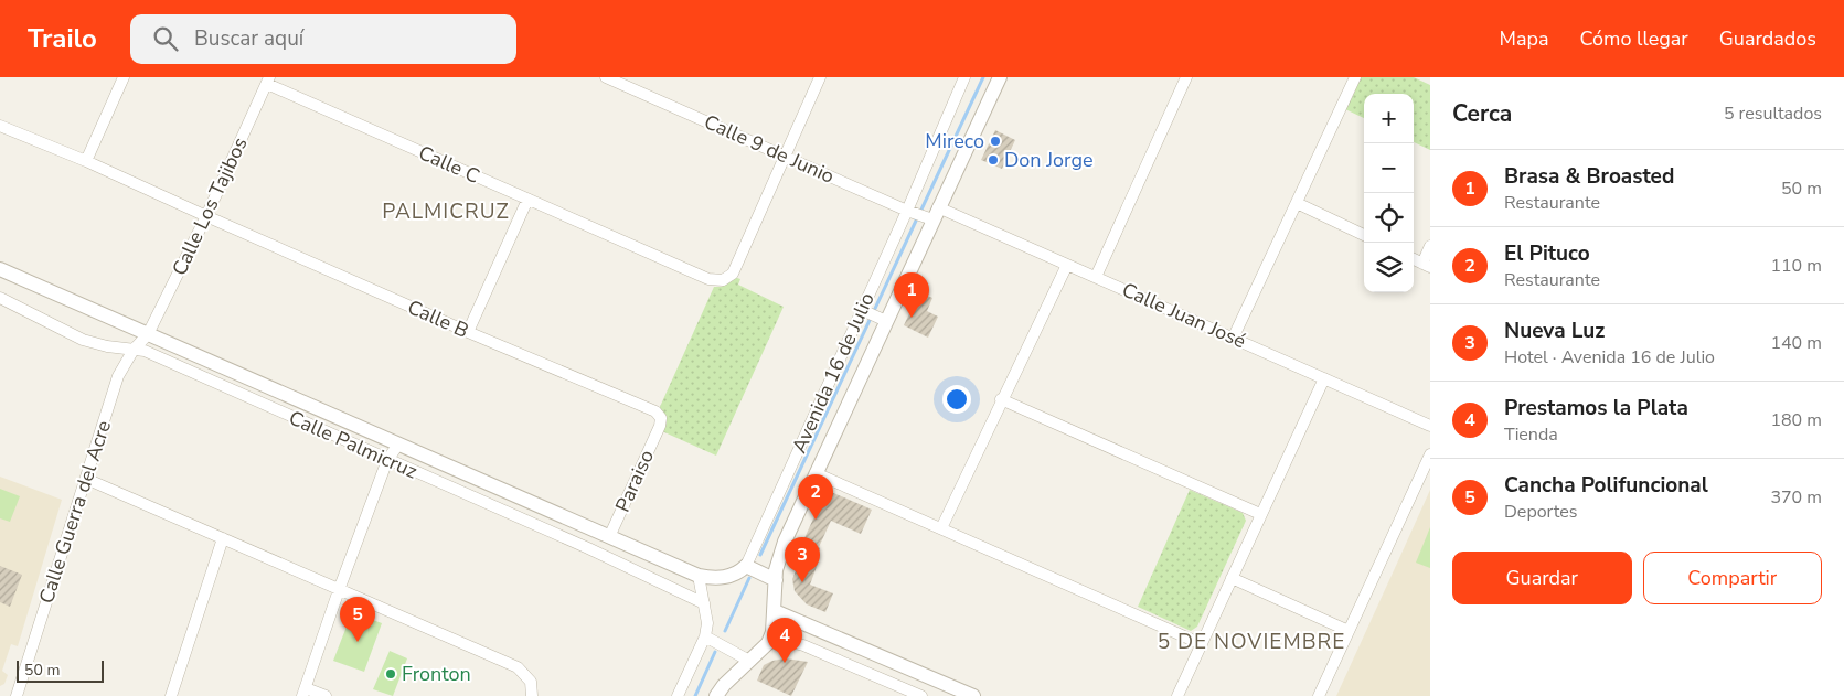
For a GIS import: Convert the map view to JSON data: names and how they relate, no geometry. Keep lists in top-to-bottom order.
{
  "streets": {
    "street": [
      "Calle 9 de Junio",
      "Calle C",
      "Calle Los Tajibos",
      "Calle Juan José",
      "Calle B",
      "Avenida 16 de Julio",
      "Calle Palmicruz",
      "Paraiso",
      "Calle Guerra del Acre"
    ]
  },
  "crossings": [
    ["Calle 9 de Junio", "Calle C"],
    ["Calle 9 de Junio", "Calle Juan José"],
    ["Calle 9 de Junio", "Avenida 16 de Julio"],
    ["Calle C", "Calle Los Tajibos"],
    ["Calle Los Tajibos", "Calle B"],
    ["Calle Los Tajibos", "Calle Palmicruz"],
    ["Calle Los Tajibos", "Calle Guerra del Acre"],
    ["Calle Juan José", "Avenida 16 de Julio"],
    ["Calle B", "Paraiso"],
    ["Calle Palmicruz", "Paraiso"],
    ["Calle Palmicruz", "Calle Guerra del Acre"]
  ],
  "districts": ["PALMICRUZ", "5 DE NOVIEMBRE"],
  "places": ["Mireco", "Don Jorge", "Fronton"],
  "scale_bar": "50 m",
  "page": {
    "header": "Trailo",
    "search": "Buscar aquí",
    "nav": ["Mapa", "Cómo llegar", "Guardados"],
    "heading": ["Cerca", "5 resultados"],
    "map_buttons": ["+", "−"],
    "list": [
      {
        "mark": "1",
        "name": "Brasa & Broasted",
        "note": "Restaurante",
        "value": "50 m"
      },
      {
        "mark": "2",
        "name": "El Pituco",
        "note": "Restaurante",
        "value": "110 m"
      },
      {
        "mark": "3",
        "name": "Nueva Luz",
        "note": "Hotel · Avenida 16 de Julio",
        "value": "140 m"
      },
      {
        "mark": "4",
        "name": "Prestamos la Plata",
        "note": "Tienda",
        "value": "180 m"
      },
      {
        "mark": "5",
        "name": "Cancha Polifuncional",
        "note": "Deportes",
        "value": "370 m"
      }
    ],
    "pins": [
      "1",
      "2",
      "3",
      "5",
      "4"
    ],
    "buttons": ["Guardar", "Compartir"],
    "scale": "50 m"
  }
}
